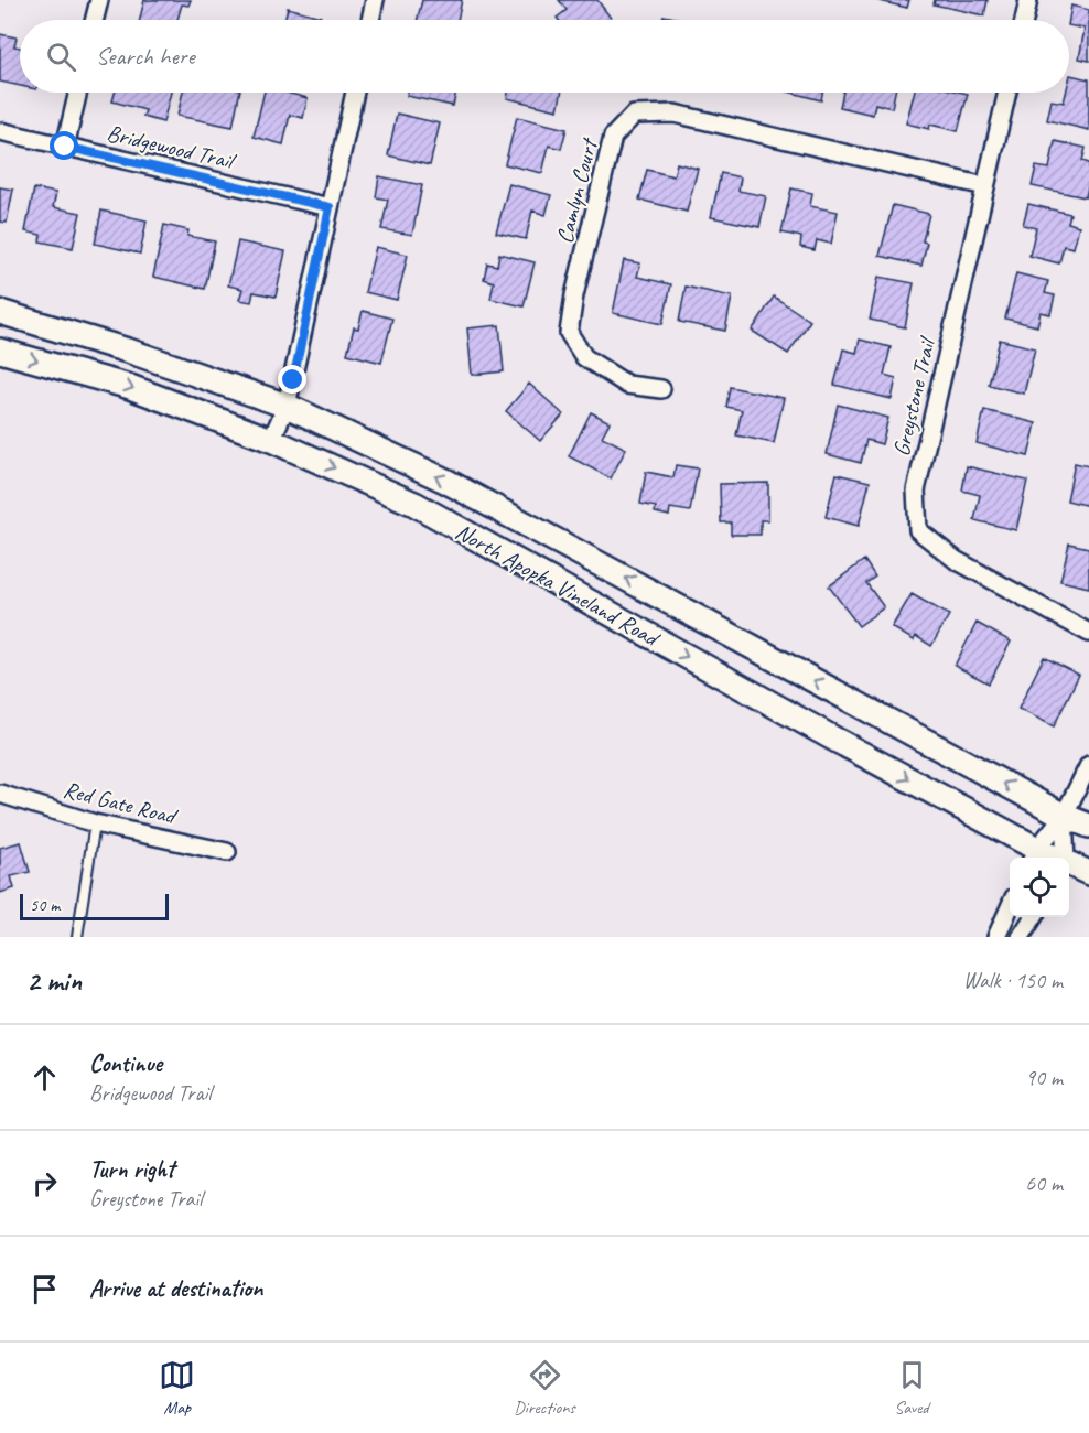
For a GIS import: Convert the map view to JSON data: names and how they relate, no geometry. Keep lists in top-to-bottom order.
{
  "streets": {
    "street": [
      "Bridgewood Trail",
      "Camlyn Court",
      "Greystone Trail",
      "North Apopka Vineland Road",
      "Red Gate Road"
    ]
  },
  "crossings": [
    ["Camlyn Court", "Greystone Trail"]
  ],
  "scale_bar": "50 m",
  "page": {
    "search": "Search here",
    "scale": "50 m",
    "heading": ["2 min", "Walk · 150 m"],
    "list": [
      ["Continue", "Bridgewood Trail", "90 m"],
      ["Turn right", "Greystone Trail", "60 m"],
      "Arrive at destination"
    ],
    "nav": ["Map", "Directions", "Saved"]
  }
}
